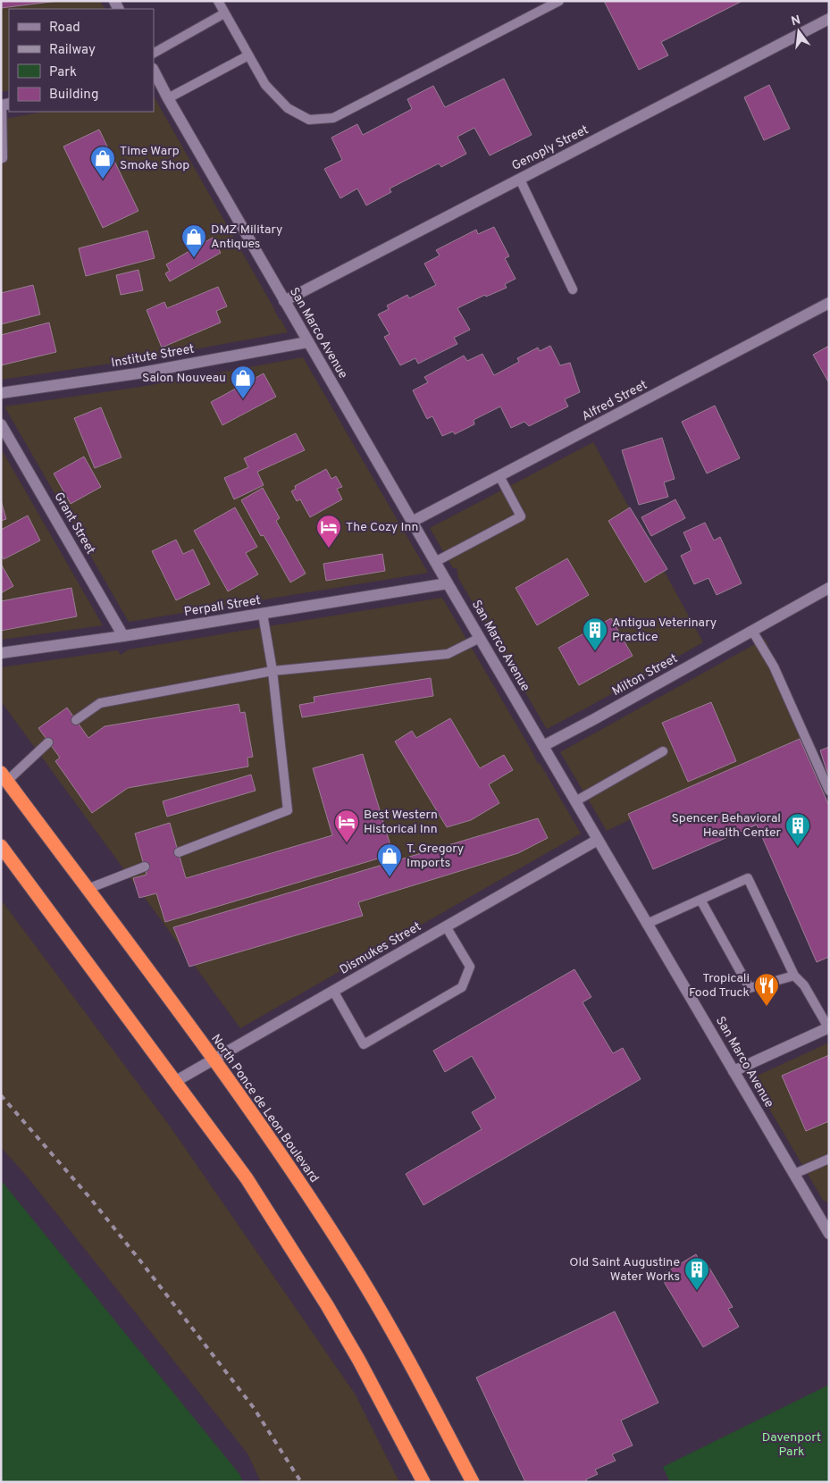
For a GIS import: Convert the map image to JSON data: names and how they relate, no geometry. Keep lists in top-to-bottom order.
{
  "streets": {
    "highway": ["North Ponce de Leon Boulevard"],
    "street": [
      "Genoply Street",
      "San Marco Avenue",
      "Institute Street",
      "Alfred Street",
      "Grant Street",
      "Perpall Street",
      "Milton Street",
      "Dismukes Street"
    ]
  },
  "crossings": [
    ["Genoply Street", "San Marco Avenue"],
    ["San Marco Avenue", "Institute Street"],
    ["San Marco Avenue", "Alfred Street"],
    ["San Marco Avenue", "Perpall Street"],
    ["San Marco Avenue", "Milton Street"],
    ["San Marco Avenue", "Dismukes Street"],
    ["Grant Street", "Perpall Street"],
    ["Dismukes Street", "North Ponce de Leon Boulevard"]
  ],
  "parks": ["Davenport Park"],
  "places": {
    "shop": [
      "Time Warp Smoke Shop",
      "DMZ Military Antiques",
      "Salon Nouveau",
      "T. Gregory Imports"
    ],
    "hotel": ["The Cozy Inn", "Best Western Historical Inn"],
    "building": ["Antigua Veterinary Practice", "Spencer Behavioral Health Center", "Old Saint Augustine Water Works"],
    "restaurant": ["Tropicali Food Truck"]
  },
  "legend": [
    "Road",
    "Railway",
    "Park",
    "Building"
  ],
  "north": "top"
}
